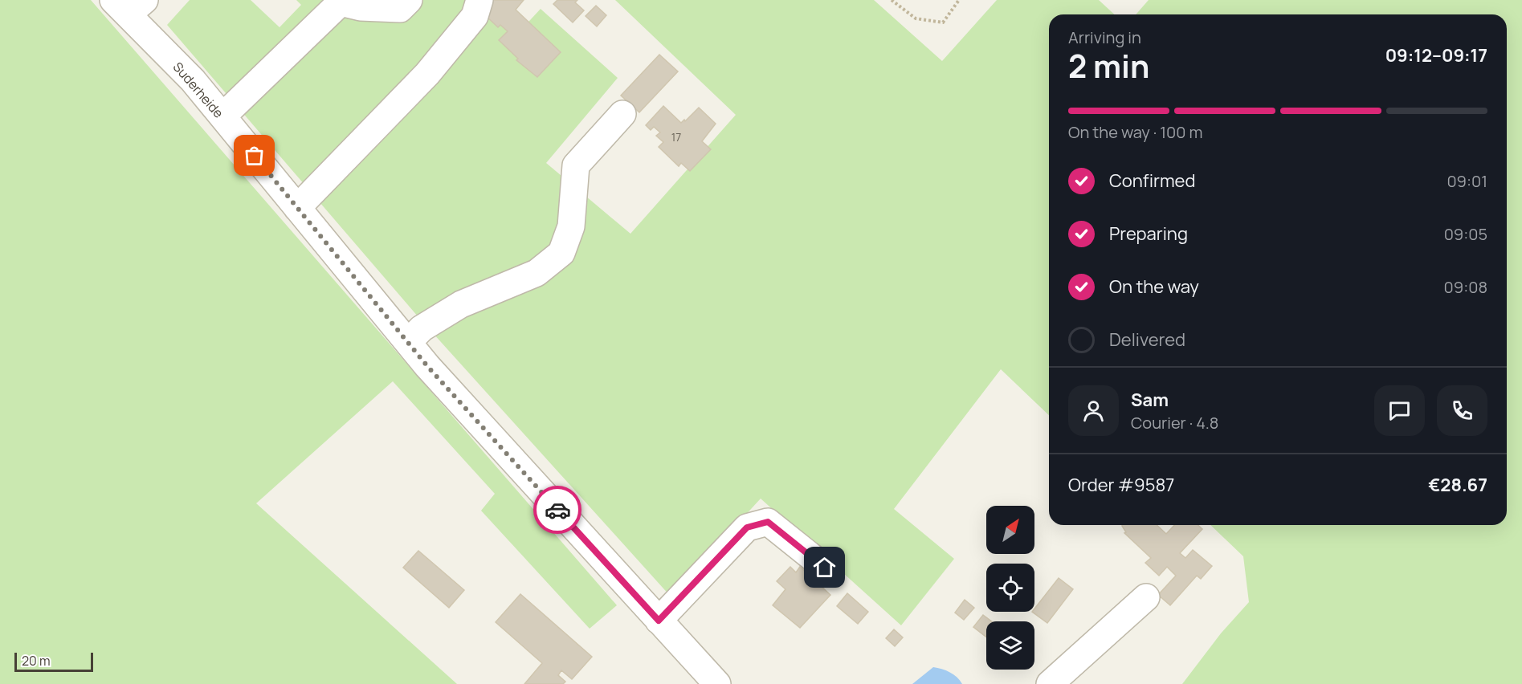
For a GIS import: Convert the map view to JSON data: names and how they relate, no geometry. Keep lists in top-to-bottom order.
{
  "streets": {
    "street": ["Suderheide"]
  },
  "house_numbers": ["17"],
  "scale_bar": "20 m",
  "north": "top right",
  "page": {
    "heading": ["2 min", "Arriving in", "09:12–09:17"],
    "panel": [
      "Sam",
      "Courier · 4.8",
      "Order #9587",
      "€28.67"
    ],
    "bar": "On the way · 100 m",
    "list": [
      ["Confirmed", "09:01"],
      ["Preparing", "09:05"],
      ["On the way", "09:08"],
      "Delivered"
    ],
    "scale": "20 m"
  }
}
